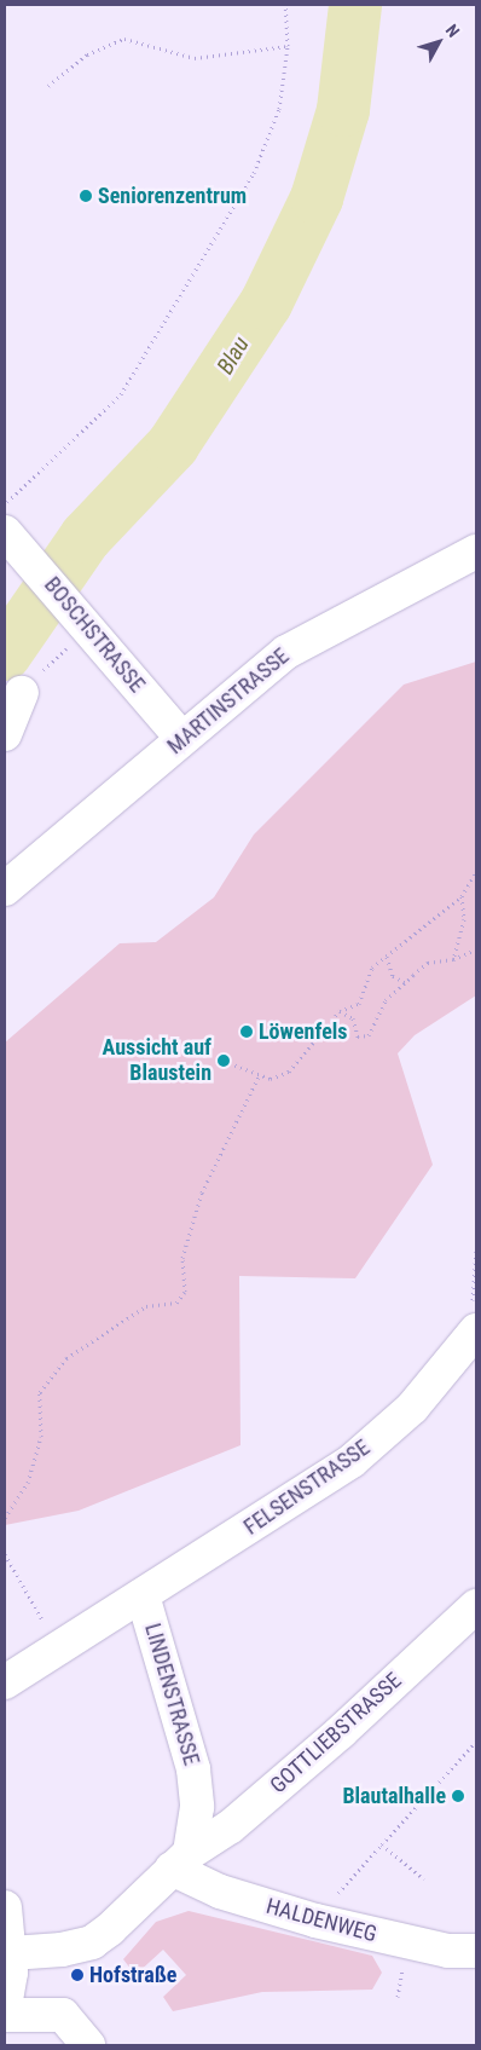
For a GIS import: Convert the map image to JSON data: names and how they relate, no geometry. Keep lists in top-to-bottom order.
{
  "streets": {
    "street": [
      "BOSCHSTRASSE",
      "MARTINSTRASSE",
      "FELSENSTRASSE",
      "LINDENSTRASSE",
      "GOTTLIEBSTRASSE",
      "HALDENWEG"
    ]
  },
  "crossings": [
    ["BOSCHSTRASSE", "MARTINSTRASSE"],
    ["FELSENSTRASSE", "LINDENSTRASSE"],
    ["LINDENSTRASSE", "GOTTLIEBSTRASSE"],
    ["LINDENSTRASSE", "HALDENWEG"],
    ["GOTTLIEBSTRASSE", "HALDENWEG"]
  ],
  "water": ["Blau"],
  "places": [
    "Seniorenzentrum",
    "Löwenfels",
    "Aussicht auf Blaustein",
    "Blautalhalle",
    "Hofstraße"
  ],
  "north": "top right"
}
